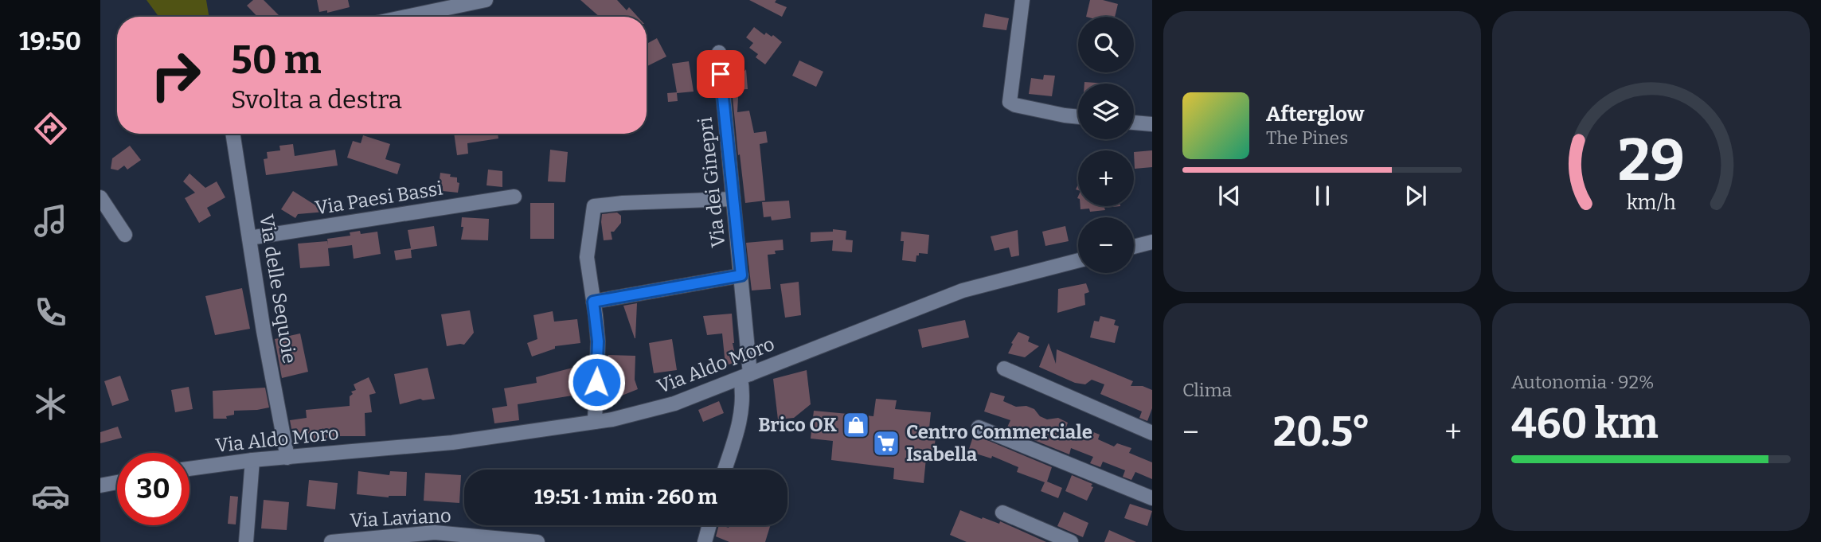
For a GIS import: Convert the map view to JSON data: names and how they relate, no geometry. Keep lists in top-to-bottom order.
{
  "streets": {
    "street": [
      "Via dei Ginepri",
      "Via Paesi Bassi",
      "Via delle Sequoie",
      "Via Aldo Moro",
      "Via Laviano"
    ]
  },
  "crossings": [
    ["Via dei Ginepri", "Via Aldo Moro"],
    ["Via Paesi Bassi", "Via delle Sequoie"],
    ["Via delle Sequoie", "Via Aldo Moro"]
  ],
  "places": {
    "shop": ["Brico OK"],
    "supermarket": ["Centro Commerciale Isabella"]
  },
  "page": {
    "tabs": "19:50",
    "map_buttons": ["+", "−"],
    "turn": ["50 m", "Svolta a destra"],
    "song": ["Afterglow", "The Pines"],
    "tile": [
      "Clima",
      ["Autonomia · 92%", "460 km"]
    ],
    "heat": ["−", "20.5°", "+"],
    "limit": "30",
    "trip": "19:51 · 1 min · 260 m",
    "gauge": ["29", "km/h"]
  }
}
